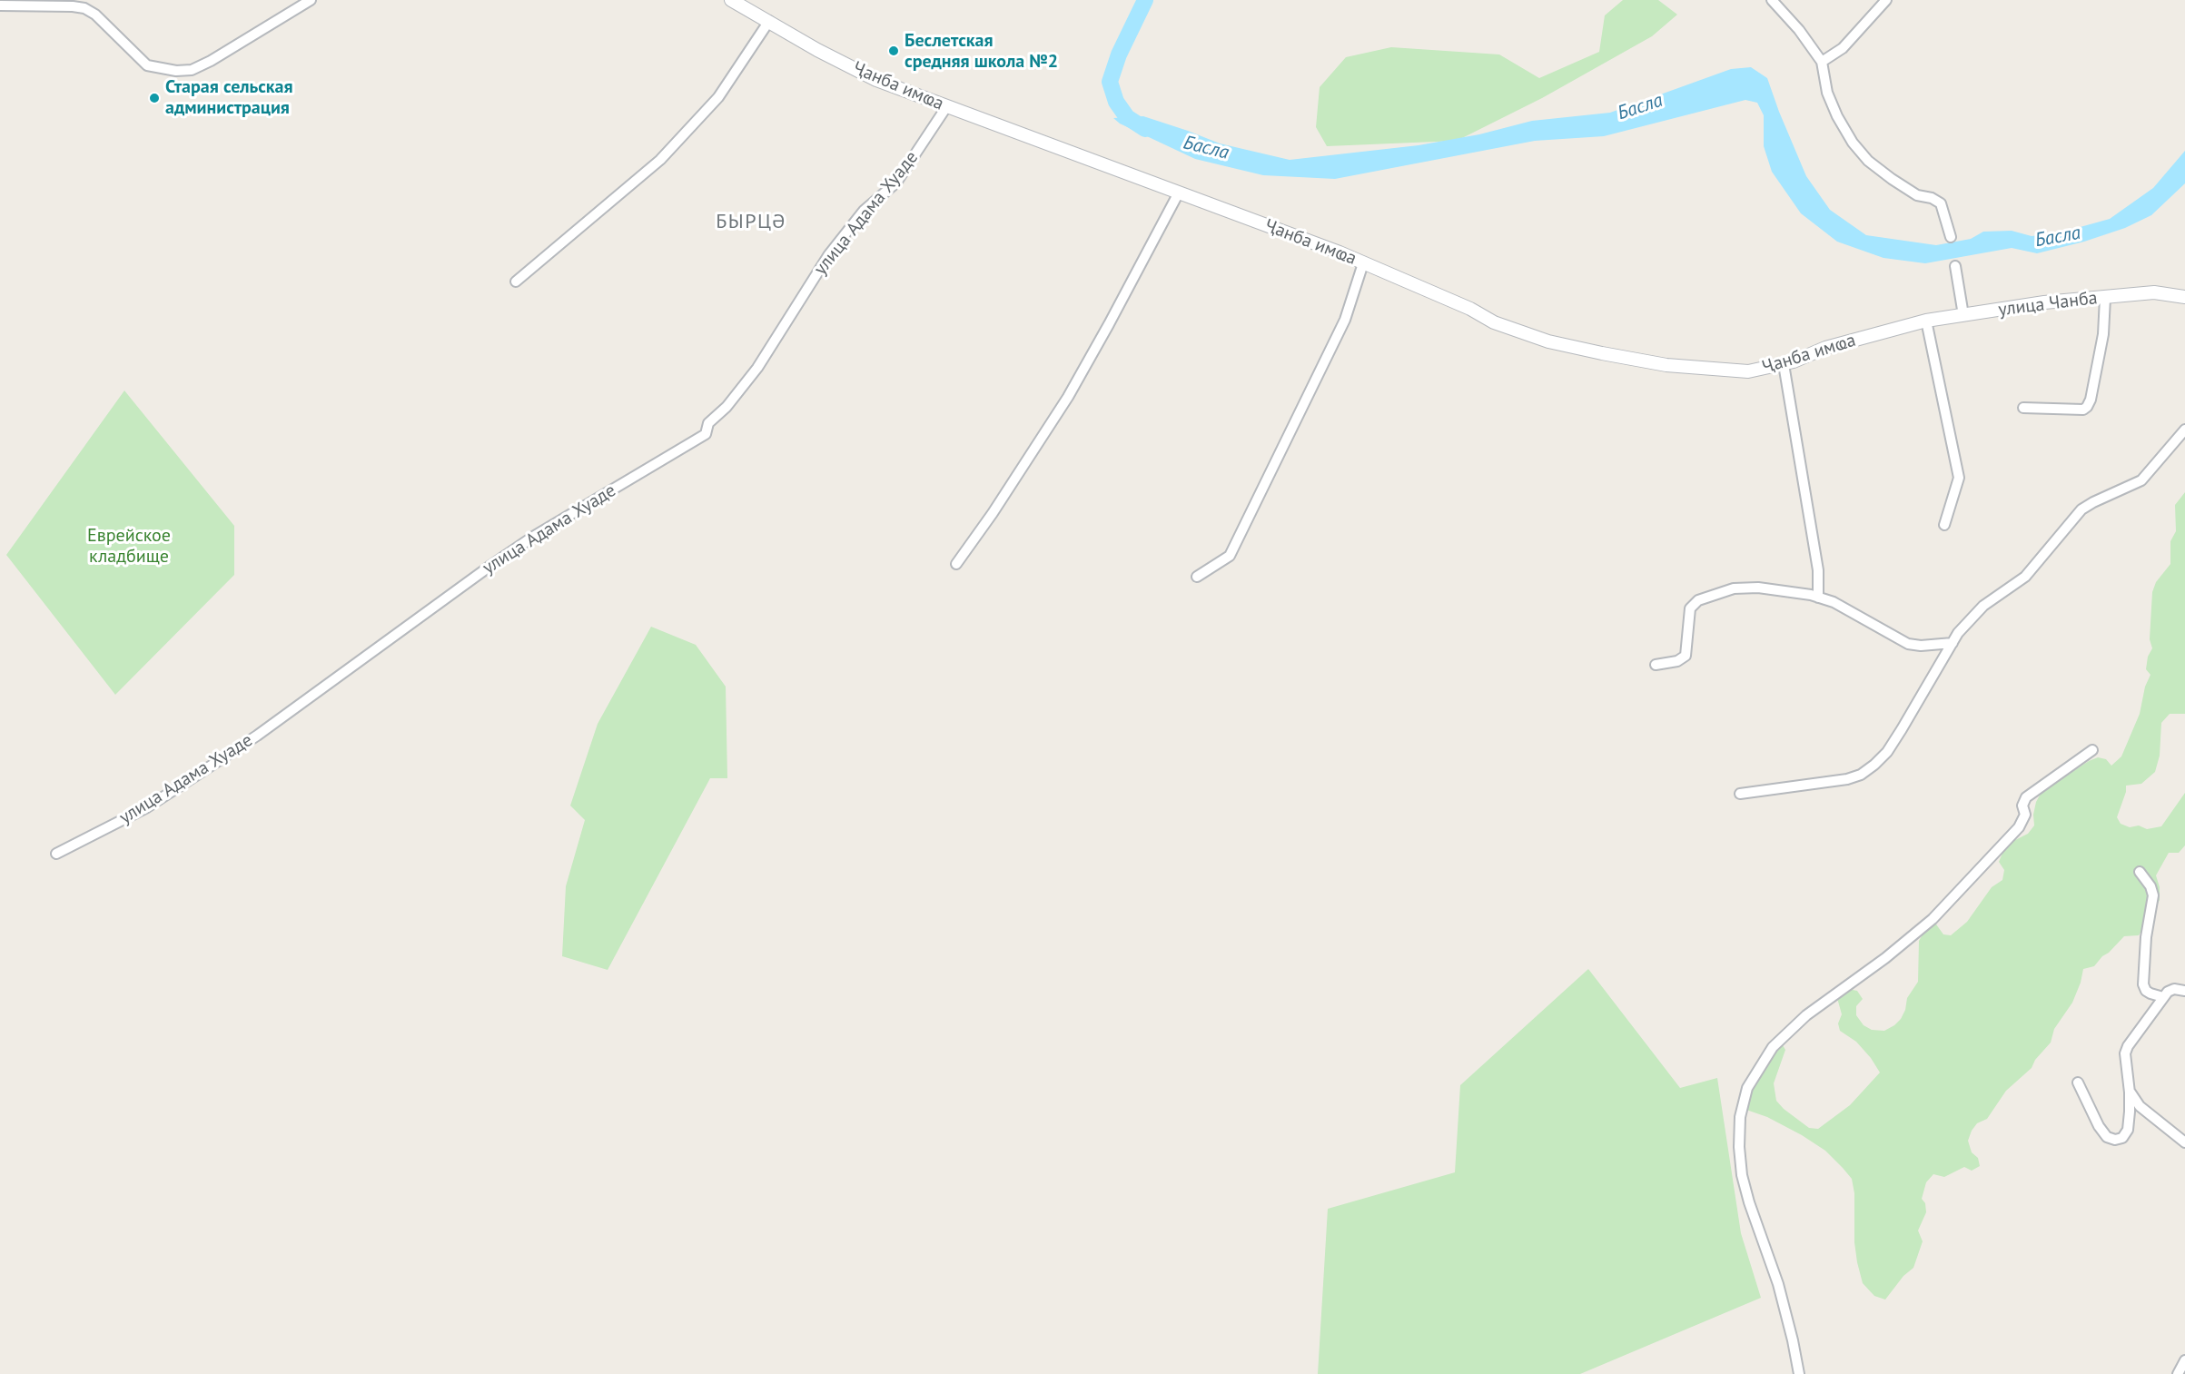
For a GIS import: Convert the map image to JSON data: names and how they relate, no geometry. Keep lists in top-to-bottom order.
{
  "streets": {
    "street": ["Ҷанба имҩа", "улица Адама Хуаде", "улица Чанба"]
  },
  "crossings": [
    ["Ҷанба имҩа", "улица Адама Хуаде"],
    ["Ҷанба имҩа", "улица Чанба"]
  ],
  "districts": ["БЫРЦӘ"],
  "water": ["Басла"],
  "parks": ["Еврейское кладбище"],
  "places": ["Беслетская средняя школа №2", "Старая сельская администрация"]
}
